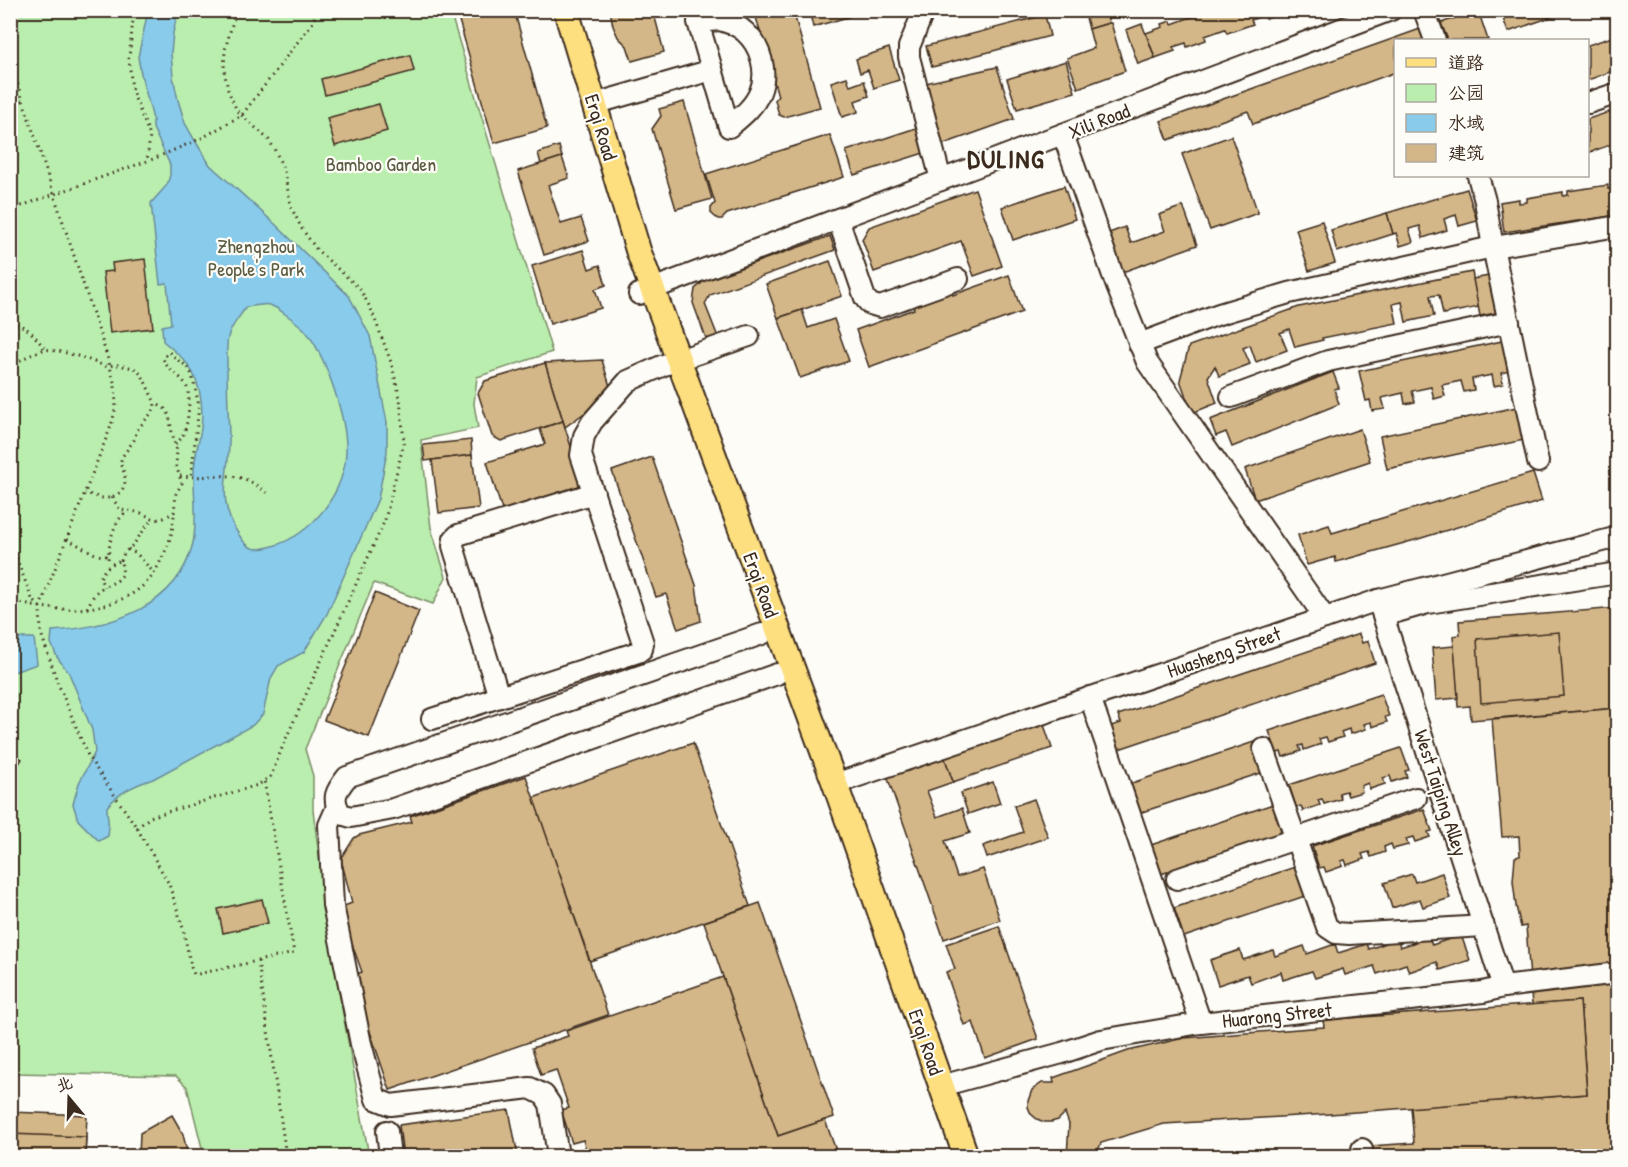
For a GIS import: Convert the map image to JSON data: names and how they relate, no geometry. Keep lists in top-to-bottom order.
{
  "streets": {
    "main road": ["Erqi Road"],
    "street": [
      "Xili Road",
      "Huasheng Street",
      "West Taiping Alley",
      "Huarong Street"
    ]
  },
  "crossings": [
    ["Xili Road", "Erqi Road"],
    ["Erqi Road", "Huasheng Street"],
    ["Erqi Road", "Huarong Street"],
    ["Huasheng Street", "West Taiping Alley"],
    ["West Taiping Alley", "Huarong Street"]
  ],
  "districts": ["DULING"],
  "parks": ["Bamboo Garden", "Zhengzhou People's Park"],
  "legend": [
    "道路",
    "公园",
    "水域",
    "建筑"
  ],
  "north": "top"
}
